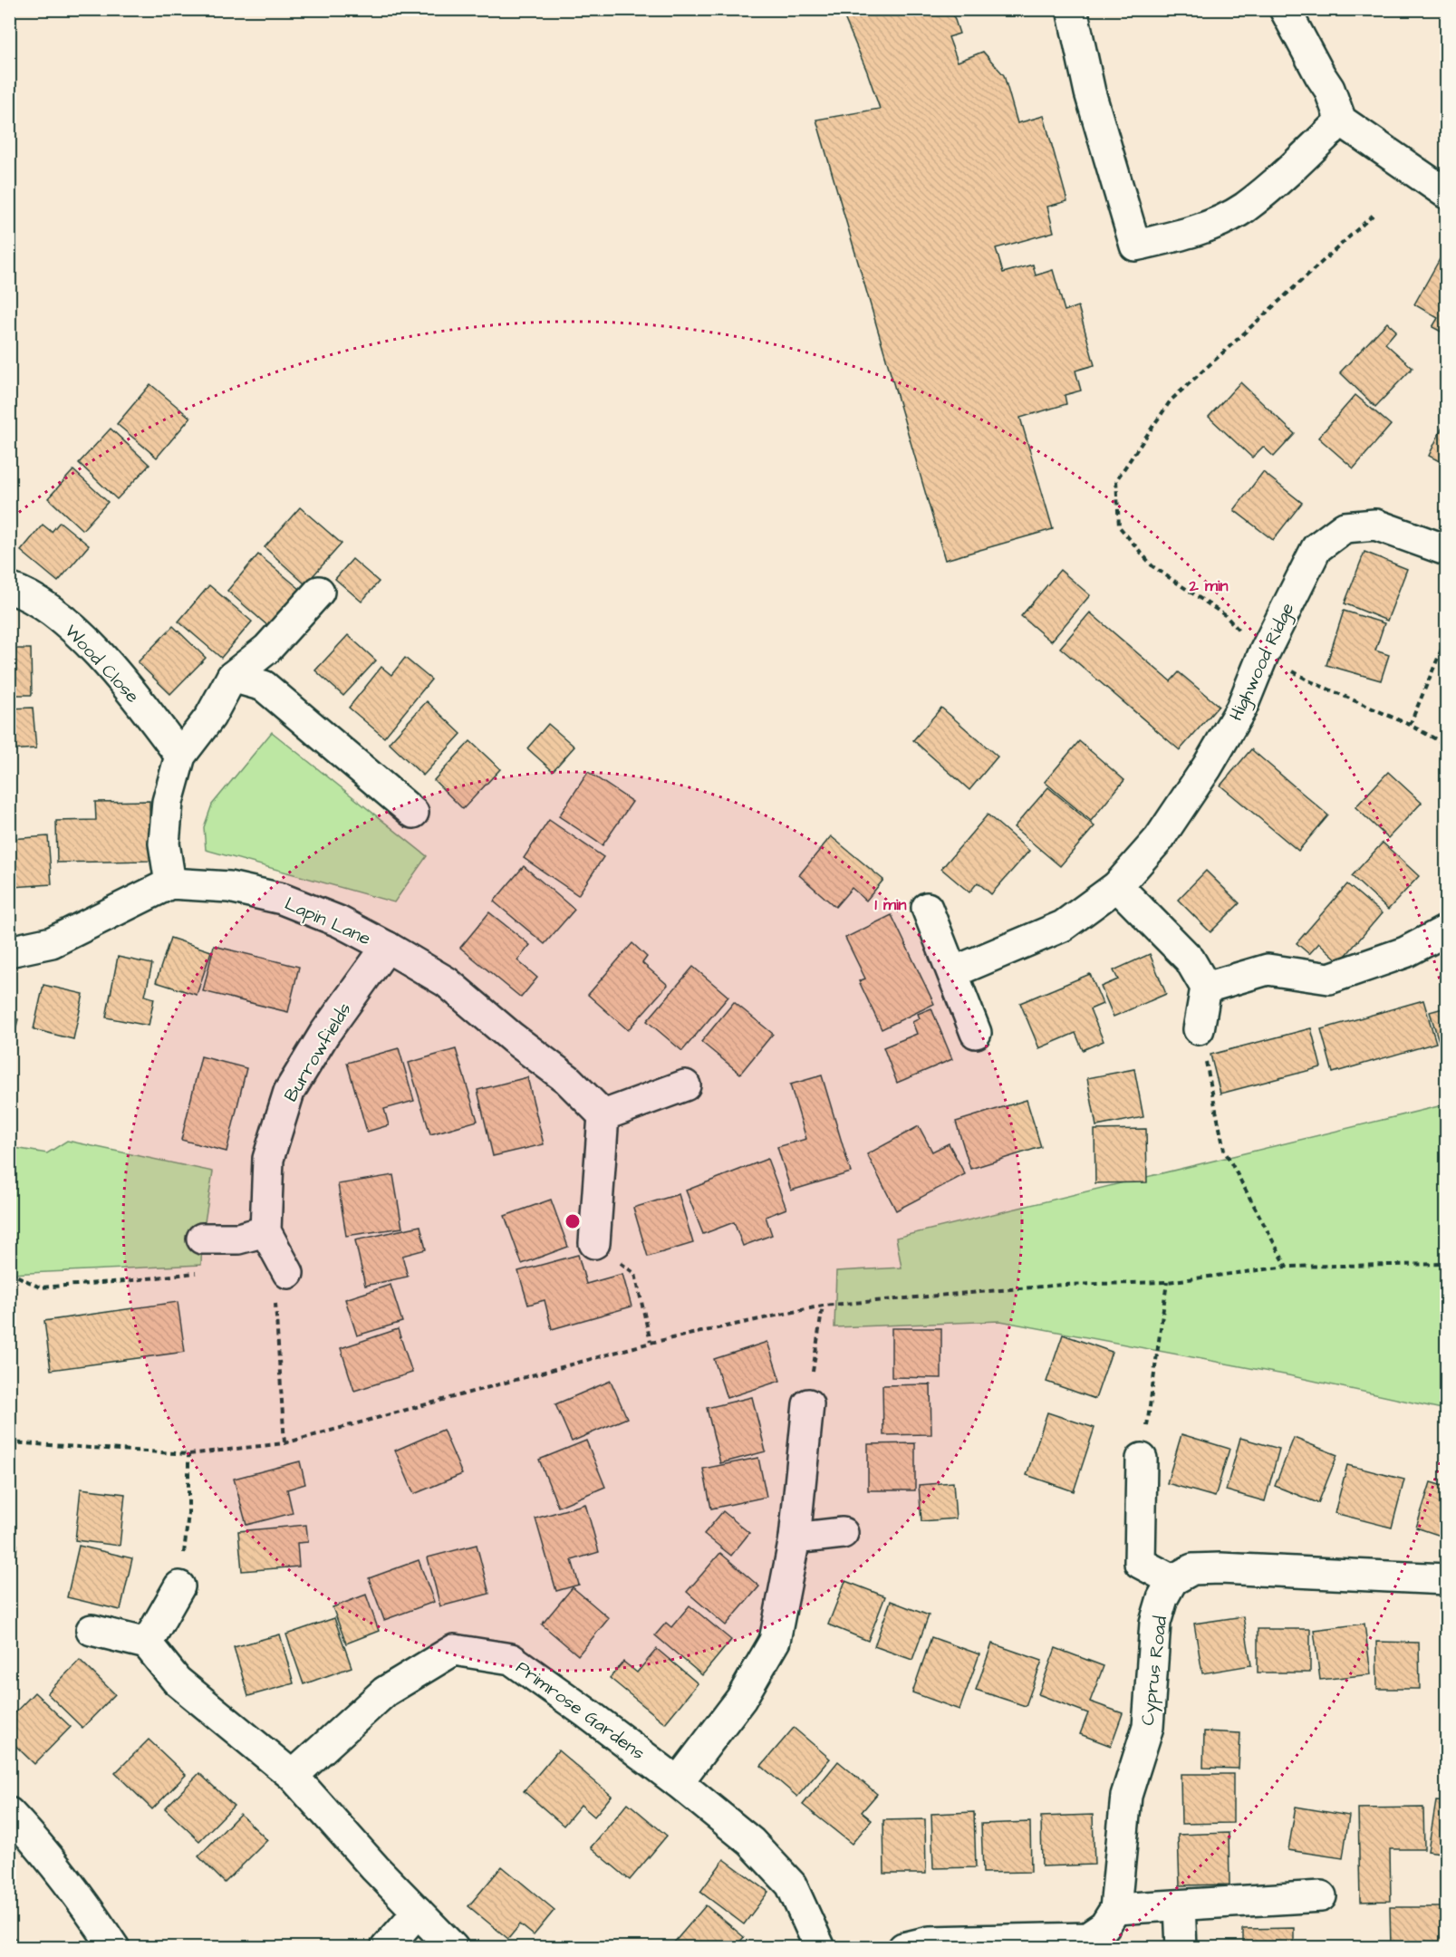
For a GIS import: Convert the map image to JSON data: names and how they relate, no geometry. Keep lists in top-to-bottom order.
{
  "streets": {
    "street": [
      "Highwood Ridge",
      "Wood Close",
      "Lapin Lane",
      "Burrowfields",
      "Cyprus Road",
      "Primrose Gardens"
    ]
  },
  "crossings": [
    ["Lapin Lane", "Burrowfields"]
  ],
  "rings": ["2 min", "1 min"]
}
